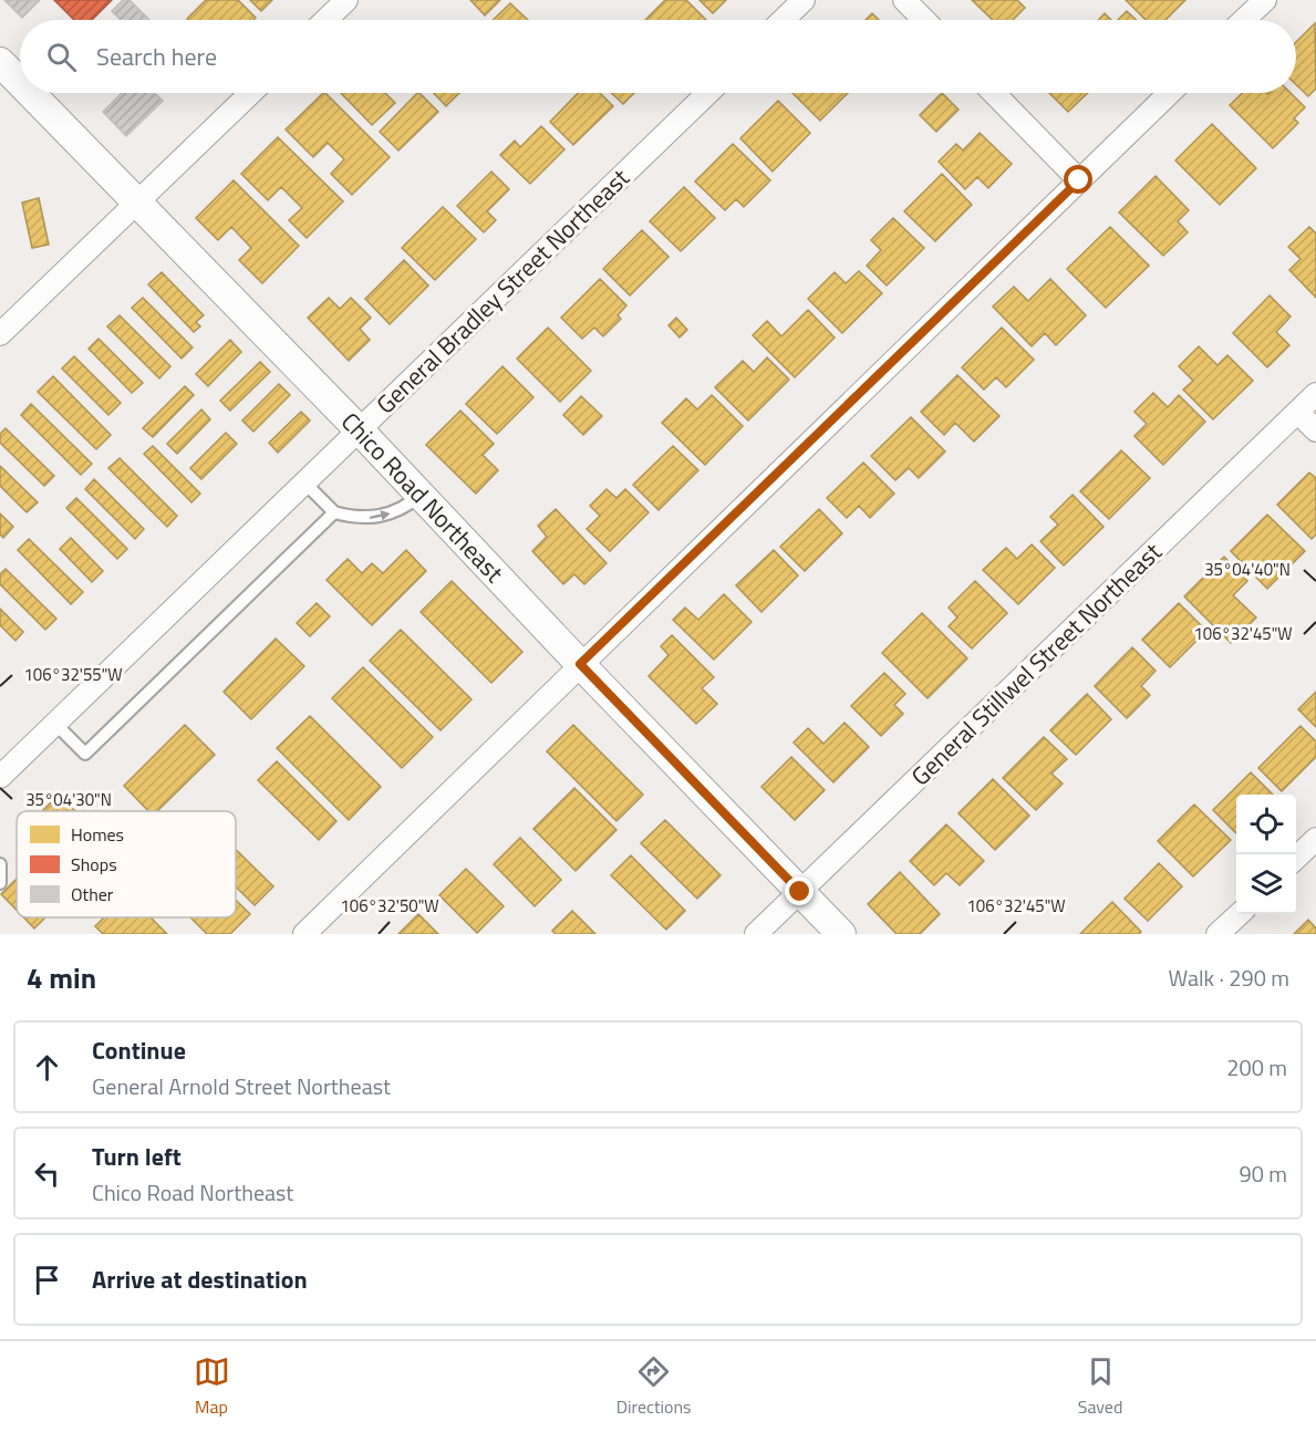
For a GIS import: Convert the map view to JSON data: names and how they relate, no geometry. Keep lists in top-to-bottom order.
{
  "streets": {
    "street": ["General Bradley Street Northeast", "Chico Road Northeast", "General Stillwel Street Northeast"]
  },
  "crossings": [
    ["General Bradley Street Northeast", "Chico Road Northeast"],
    ["Chico Road Northeast", "General Stillwel Street Northeast"]
  ],
  "legend": ["Homes", "Shops", "Other"],
  "page": {
    "search": "Search here",
    "heading": ["4 min", "Walk · 290 m"],
    "list": [
      ["Continue", "General Arnold Street Northeast", "200 m"],
      ["Turn left", "Chico Road Northeast", "90 m"],
      "Arrive at destination"
    ],
    "nav": ["Map", "Directions", "Saved"]
  },
  "coordinates": [
    "35°04'40\"N",
    "106°32'45\"W",
    "106°32'55\"W",
    "35°04'30\"N",
    "106°32'50\"W"
  ]
}
